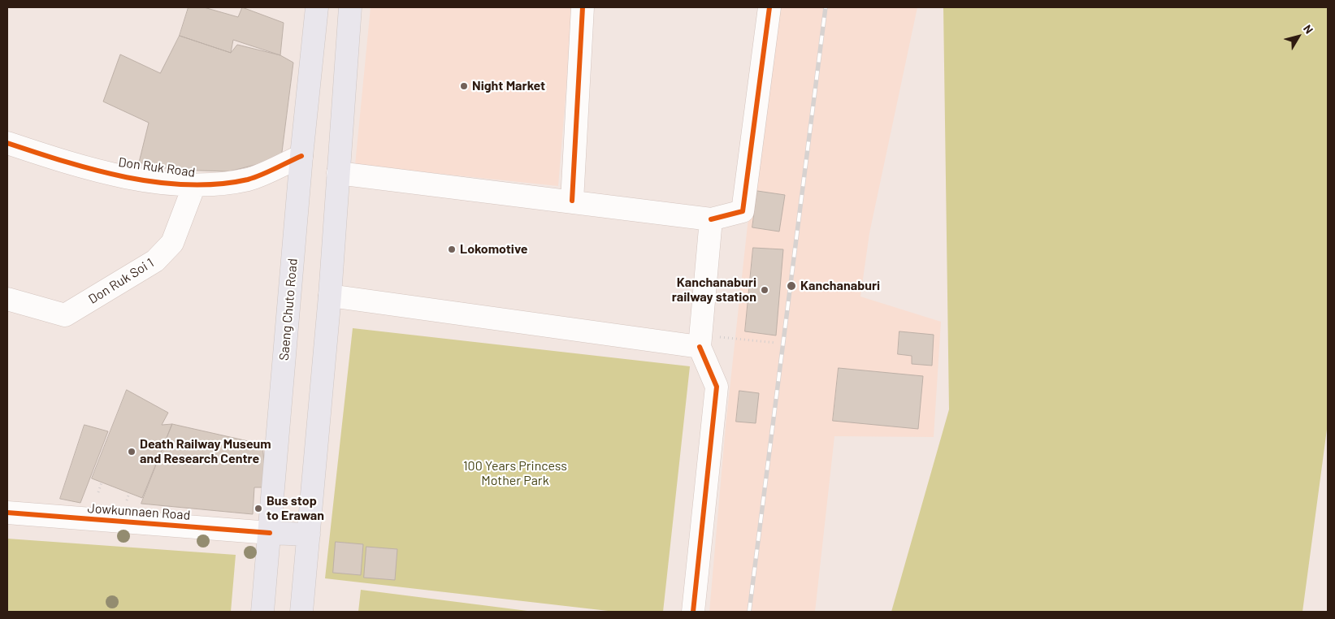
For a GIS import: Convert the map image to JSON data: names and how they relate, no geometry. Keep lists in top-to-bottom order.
{
  "streets": {
    "main road": ["Saeng Chuto Road"],
    "street": ["Don Ruk Road", "Don Ruk Soi 1", "Jowkunnaen Road"]
  },
  "crossings": [
    ["Don Ruk Road", "Don Ruk Soi 1"],
    ["Don Ruk Road", "Saeng Chuto Road"],
    ["Saeng Chuto Road", "Jowkunnaen Road"]
  ],
  "parks": ["100 Years Princess Mother Park"],
  "places": [
    "Night Market",
    "Lokomotive",
    "Kanchanaburi",
    "Kanchanaburi railway station",
    "Death Railway Museum and Research Centre",
    "Bus stop to Erawan"
  ],
  "north": "top right"
}
